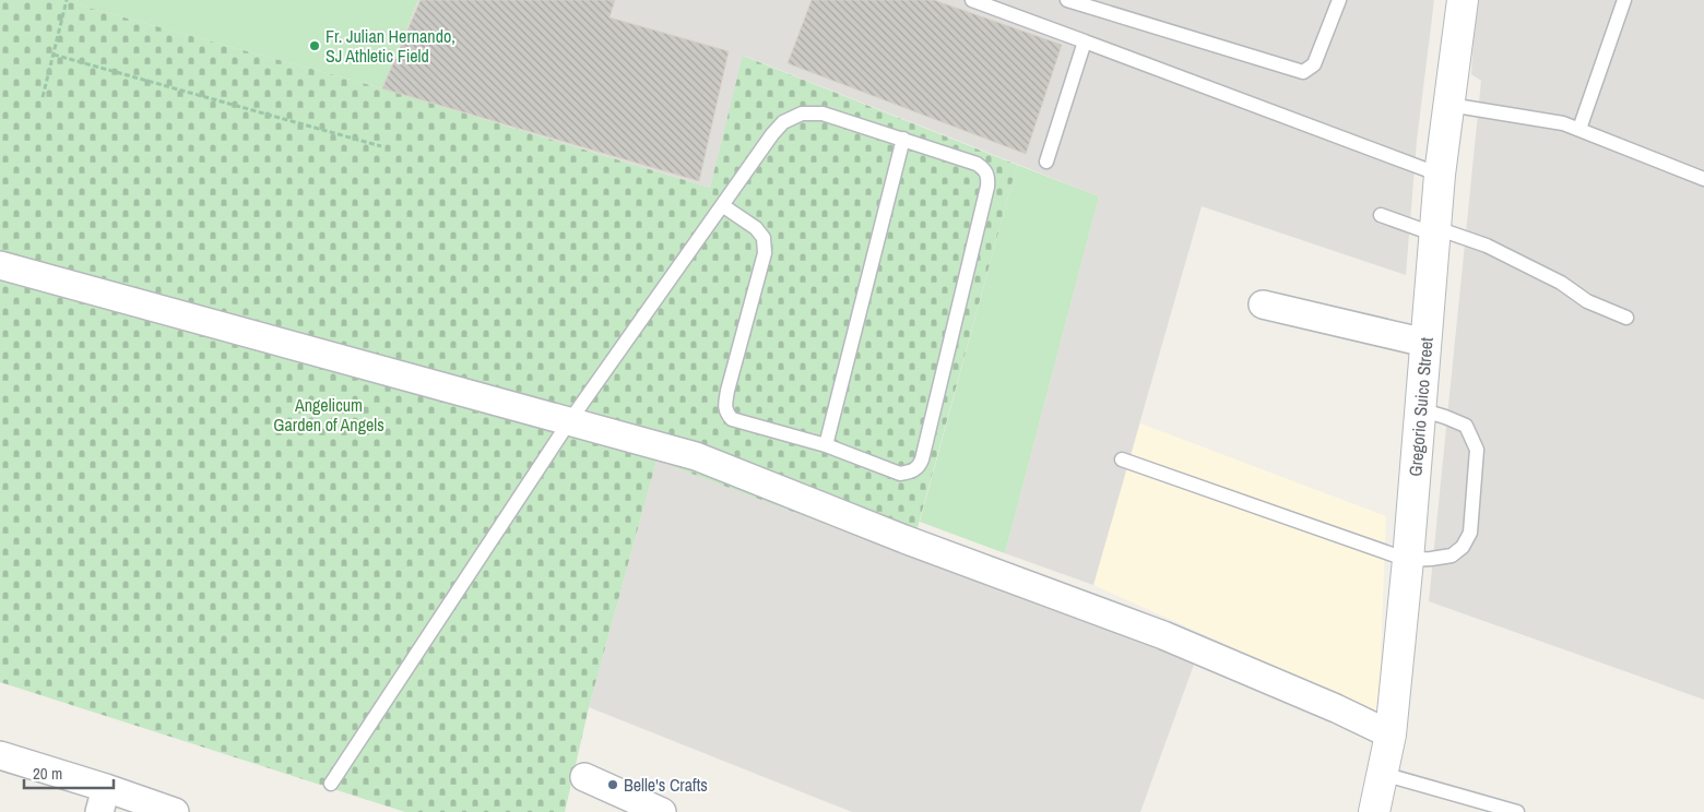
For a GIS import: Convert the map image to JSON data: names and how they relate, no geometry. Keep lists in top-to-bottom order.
{
  "streets": {
    "street": ["Gregorio Suico Street"]
  },
  "parks": ["Angelicum Garden of Angels"],
  "places": ["Fr. Julian Hernando, SJ Athletic Field", "Belle's Crafts"],
  "scale_bar": "20 m"
}
